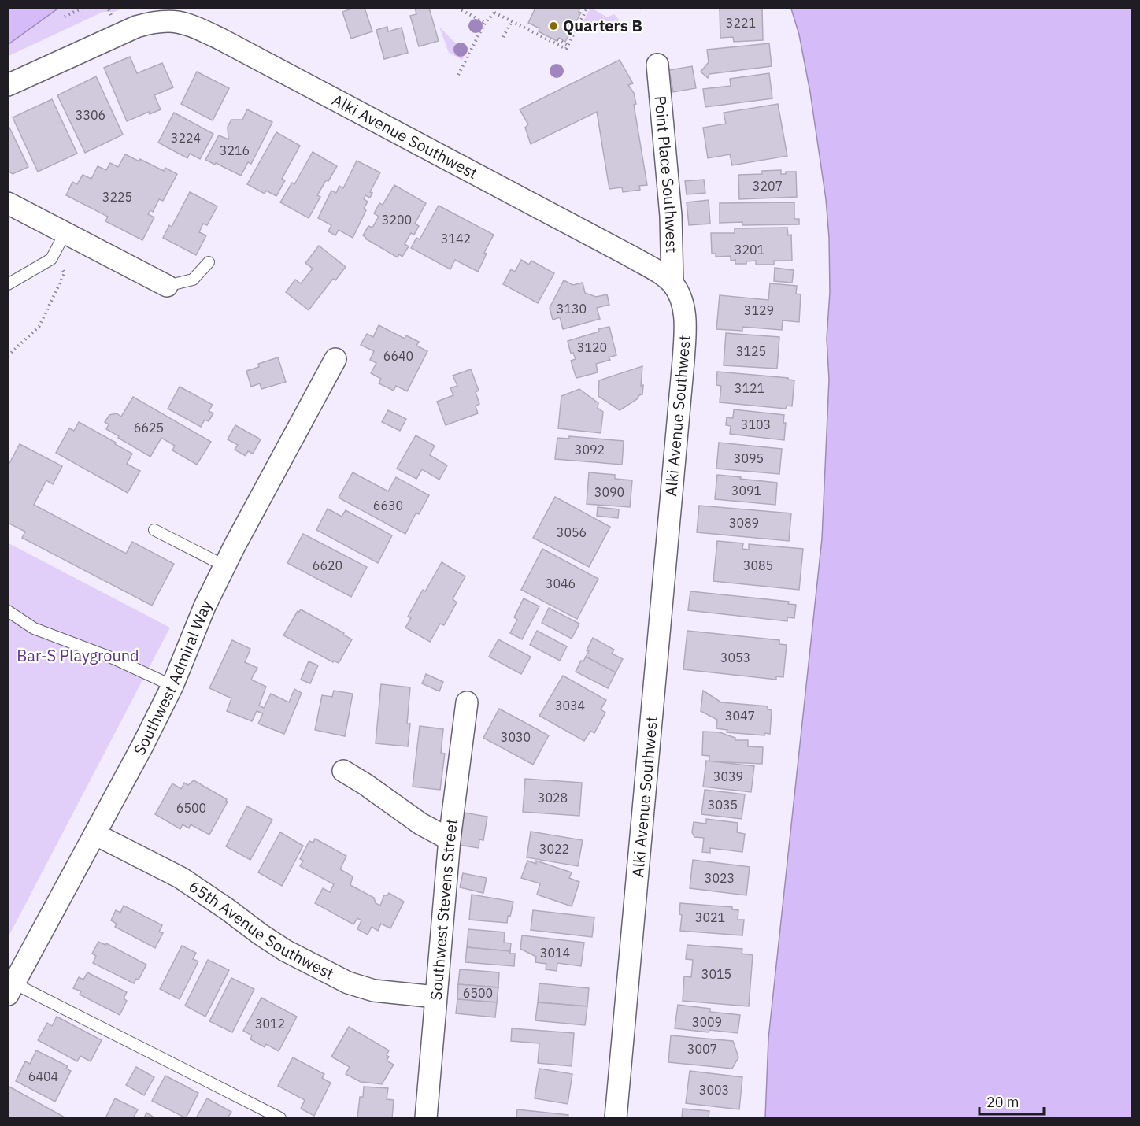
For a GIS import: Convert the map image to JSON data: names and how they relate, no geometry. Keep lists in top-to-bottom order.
{
  "streets": {
    "street": [
      "Alki Avenue Southwest",
      "Point Place Southwest",
      "Southwest Admiral Way",
      "Southwest Stevens Street",
      "65th Avenue Southwest"
    ]
  },
  "crossings": [
    ["Alki Avenue Southwest", "Point Place Southwest"],
    ["Southwest Admiral Way", "65th Avenue Southwest"],
    ["Southwest Stevens Street", "65th Avenue Southwest"]
  ],
  "parks": ["Bar-S Playground"],
  "places": ["Quarters B"],
  "house_numbers": [
    "3221",
    "3306",
    "3224",
    "3216",
    "3207",
    "3225",
    "3200",
    "3142",
    "3201",
    "3130",
    "3129",
    "3120",
    "3125",
    "6640",
    "3121",
    "3103",
    "6625",
    "3092",
    "3095",
    "3091",
    "3090",
    "6630",
    "3089",
    "3056",
    "6620",
    "3085",
    "3046",
    "3053",
    "3034",
    "3047",
    "3030",
    "3039",
    "3028",
    "3035",
    "6500",
    "3022",
    "3023",
    "3021",
    "3014",
    "3015",
    "6500",
    "3009",
    "3012",
    "3007",
    "6404",
    "3003"
  ],
  "scale_bar": "20 m"
}
